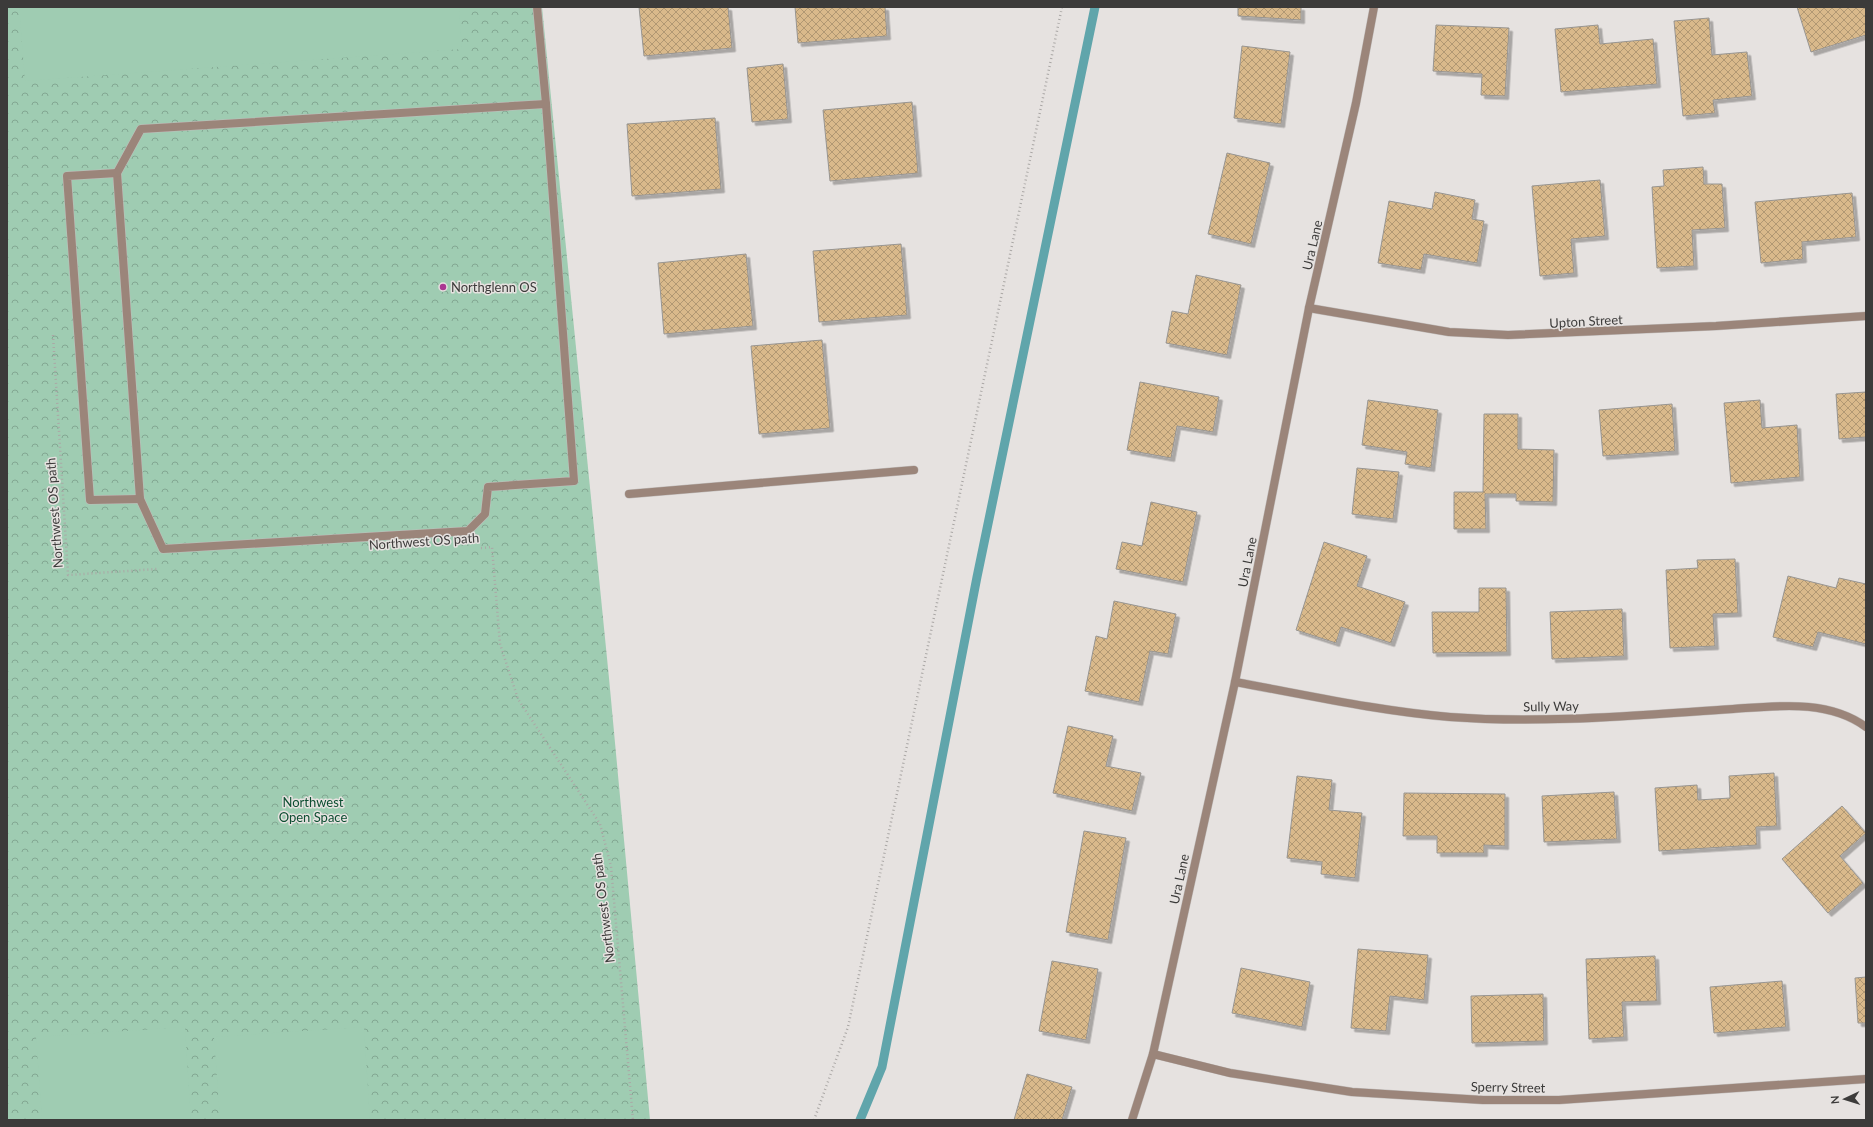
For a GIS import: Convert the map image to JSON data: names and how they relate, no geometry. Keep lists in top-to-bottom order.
{
  "streets": {
    "street": [
      "Ura Lane",
      "Upton Street",
      "Sully Way",
      "Sperry Street"
    ],
    "path": ["Northwest OS path"]
  },
  "crossings": [
    ["Ura Lane", "Upton Street"],
    ["Ura Lane", "Sully Way"],
    ["Ura Lane", "Sperry Street"]
  ],
  "parks": ["Northwest Open Space"],
  "places": ["Northglenn OS"],
  "north": "left"
}
